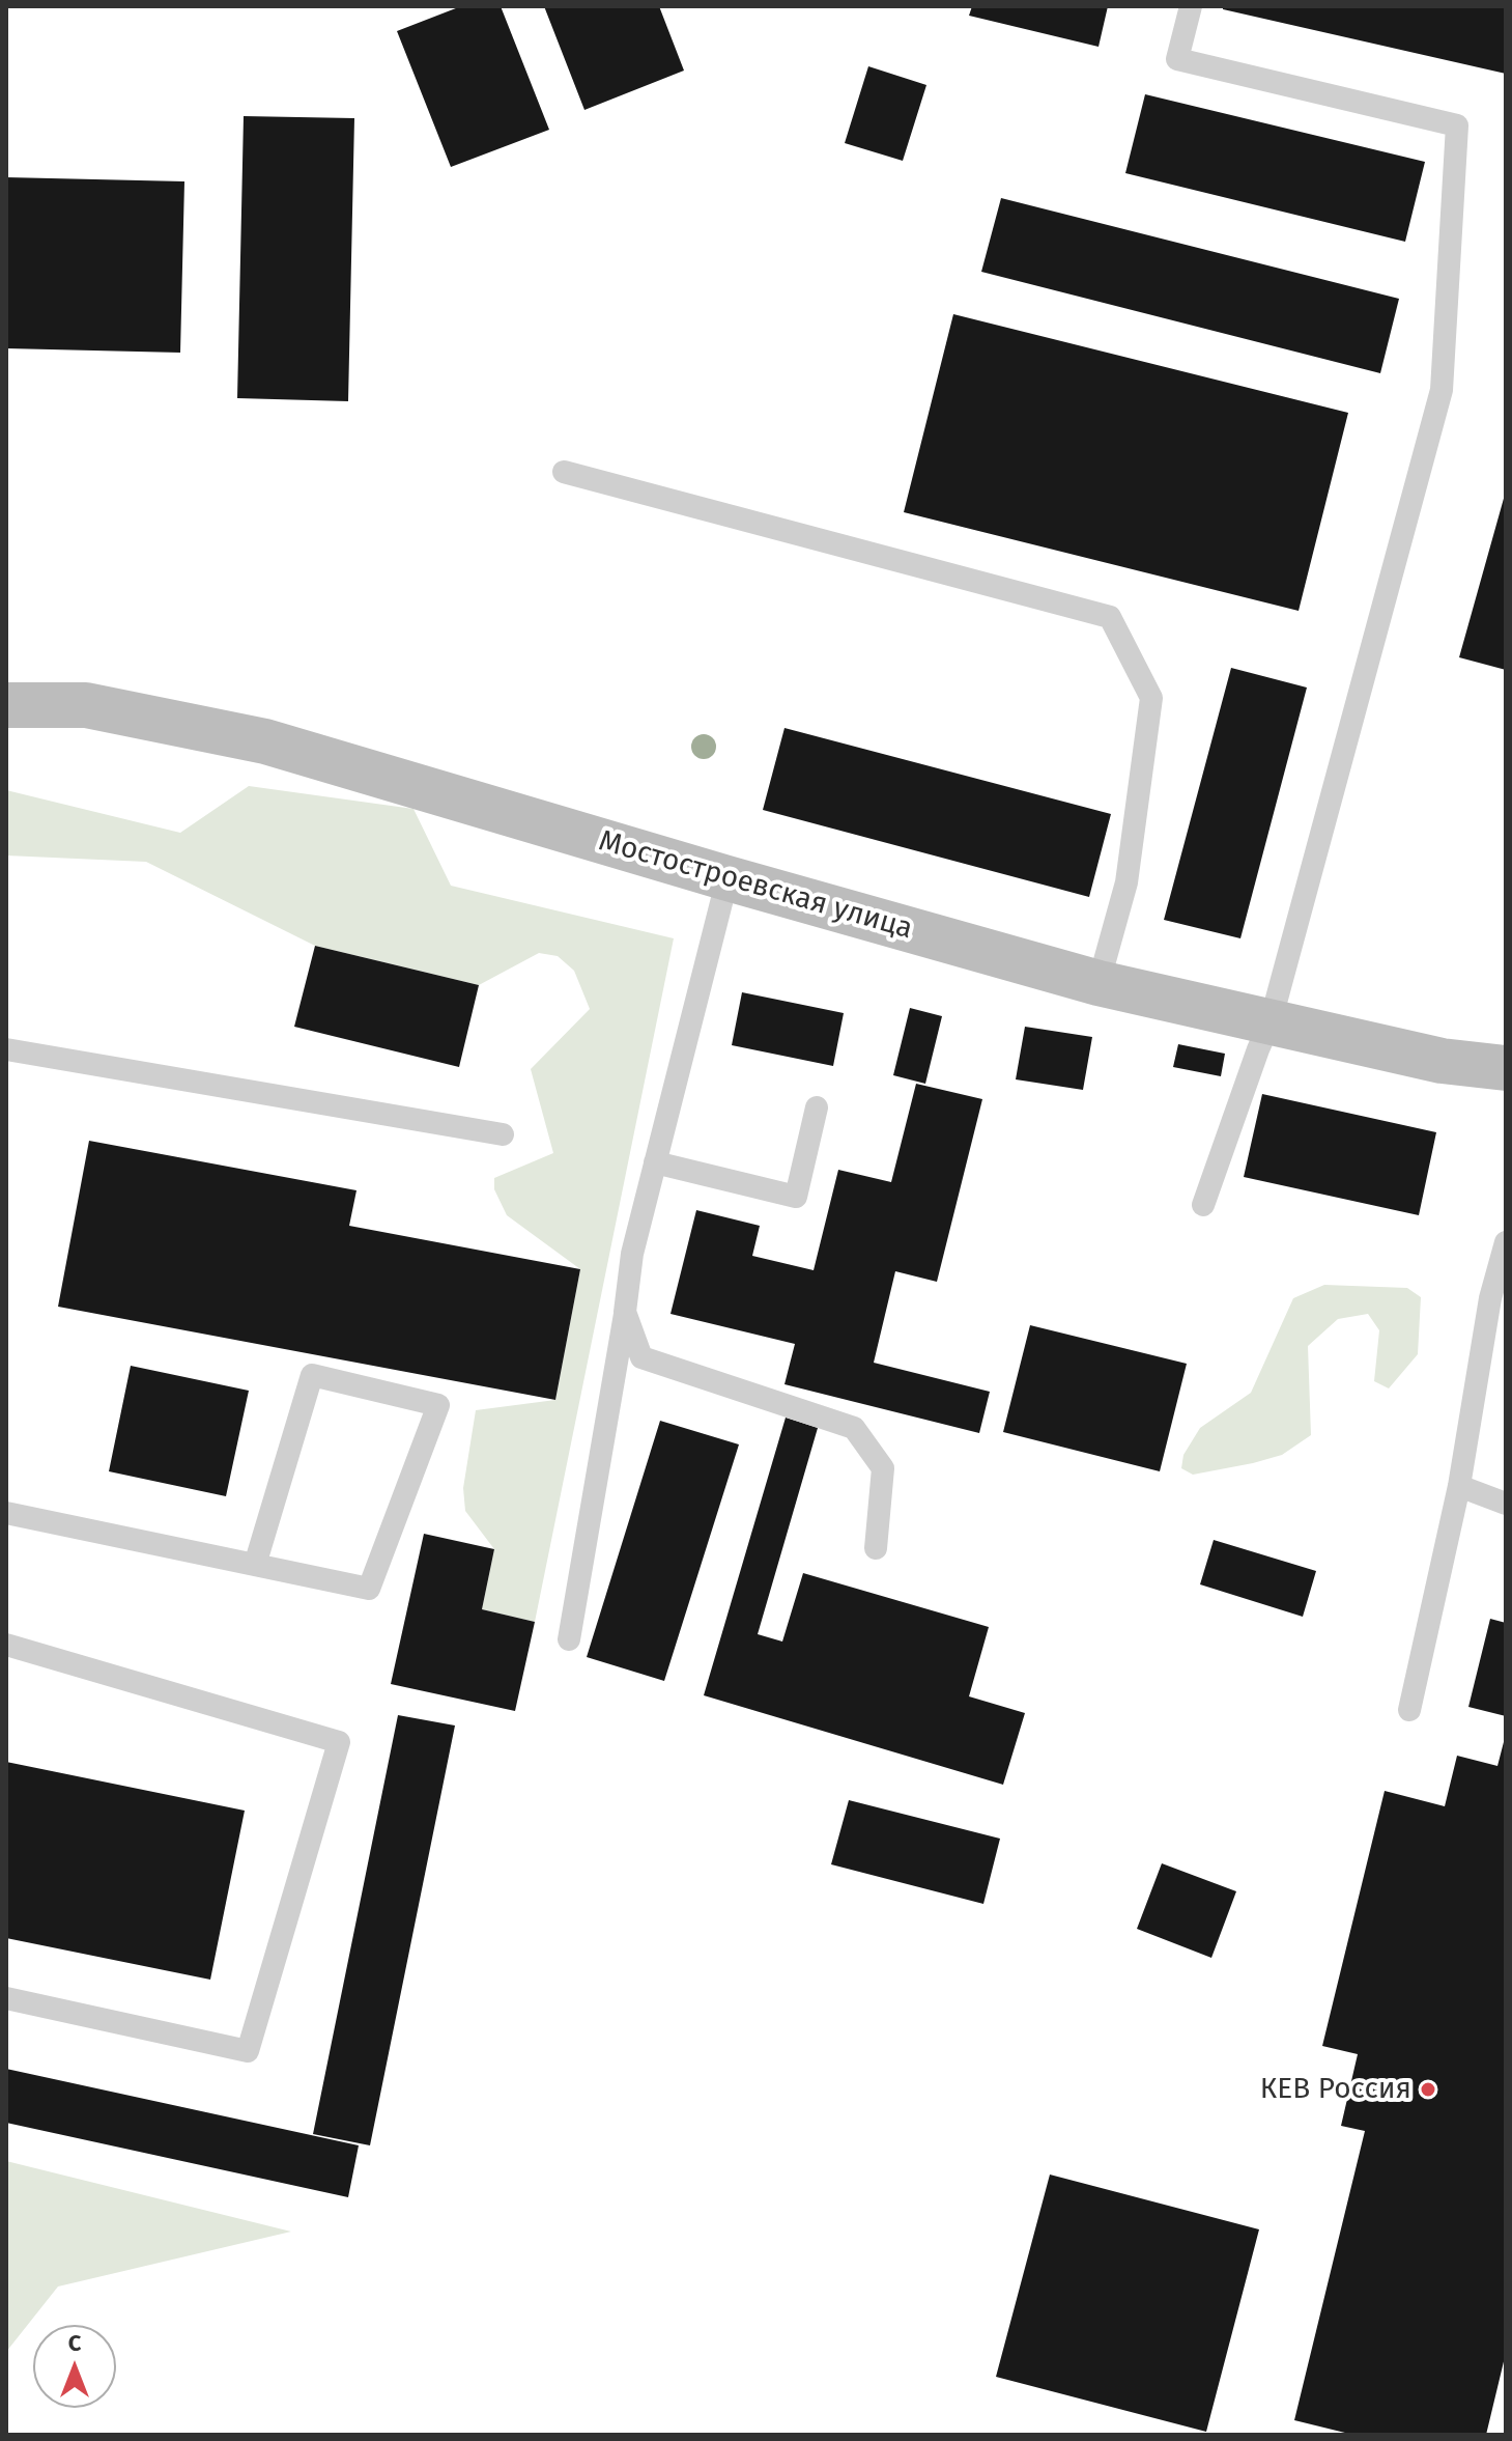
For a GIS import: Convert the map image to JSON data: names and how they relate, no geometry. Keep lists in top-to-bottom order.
{
  "streets": {
    "main road": ["Мостостроевская улица"]
  },
  "places": ["КЕВ Россия"],
  "north": "top"
}
